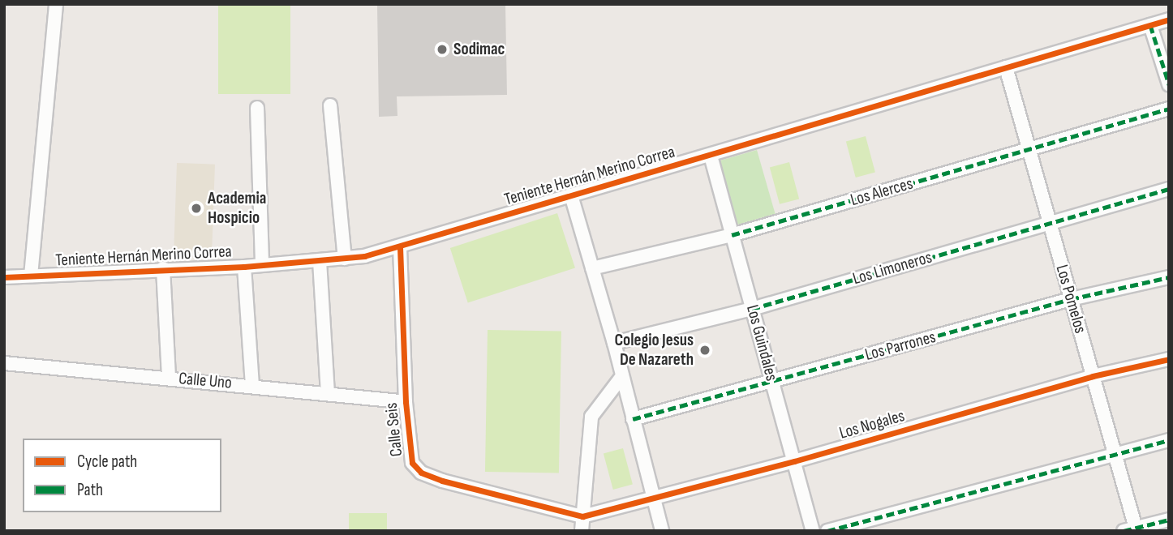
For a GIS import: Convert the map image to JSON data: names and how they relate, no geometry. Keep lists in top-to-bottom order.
{
  "streets": {
    "street": [
      "Teniente Hernán Merino Correa",
      "Los Alerces",
      "Los Limoneros",
      "Los Pomelos",
      "Los Guindales",
      "Los Parrones",
      "Calle Uno",
      "Los Nogales",
      "Calle Seis"
    ]
  },
  "crossings": [
    ["Teniente Hernán Merino Correa", "Los Pomelos"],
    ["Teniente Hernán Merino Correa", "Los Guindales"],
    ["Teniente Hernán Merino Correa", "Calle Seis"],
    ["Los Alerces", "Los Pomelos"],
    ["Los Alerces", "Los Guindales"],
    ["Los Limoneros", "Los Pomelos"],
    ["Los Limoneros", "Los Guindales"],
    ["Los Pomelos", "Los Parrones"],
    ["Los Pomelos", "Los Nogales"],
    ["Los Guindales", "Los Parrones"],
    ["Los Guindales", "Los Nogales"],
    ["Calle Uno", "Calle Seis"],
    ["Los Nogales", "Calle Seis"]
  ],
  "places": ["Sodimac", "Academia Hospicio", "Colegio Jesus De Nazareth"],
  "legend": ["Cycle path", "Path"]
}
